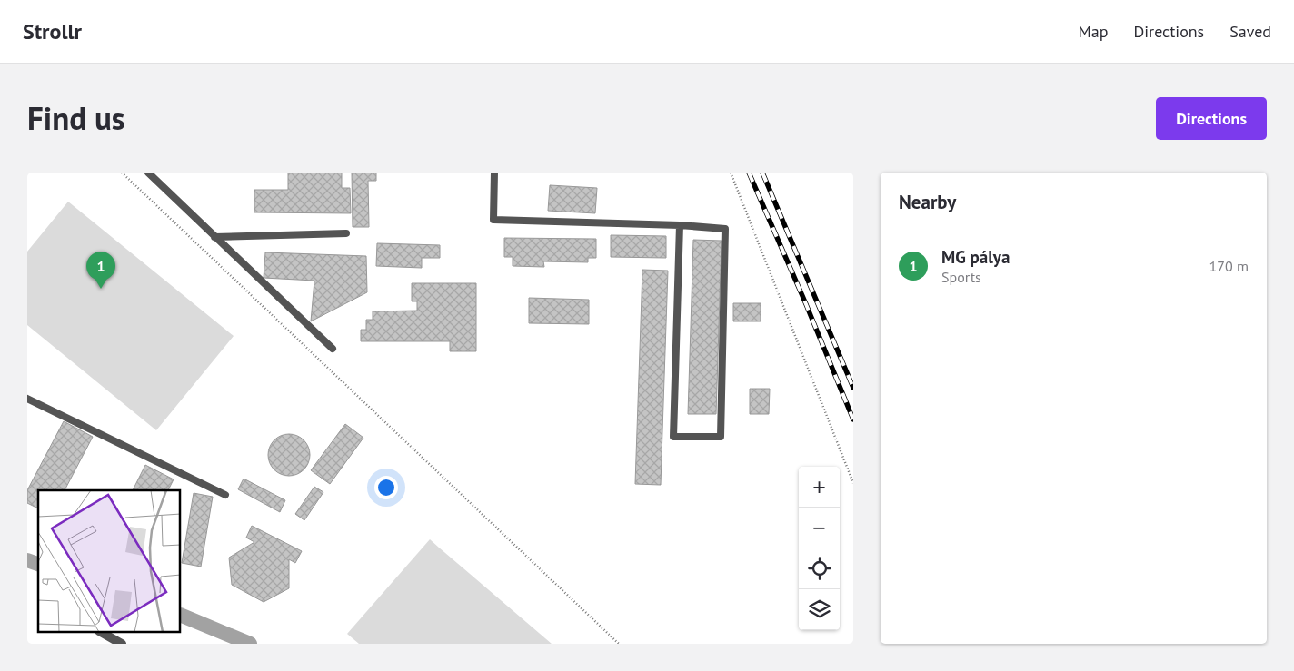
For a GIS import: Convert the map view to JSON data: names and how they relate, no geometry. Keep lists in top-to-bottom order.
{
  "page": {
    "header": "Strollr",
    "nav": ["Map", "Directions", "Saved"],
    "title": "Find us",
    "buttons": "Directions",
    "heading": "Nearby",
    "list": [
      {
        "mark": "1",
        "name": "MG pálya",
        "note": "Sports",
        "value": "170 m"
      }
    ],
    "pins": "1",
    "map_buttons": ["+", "−"]
  }
}
